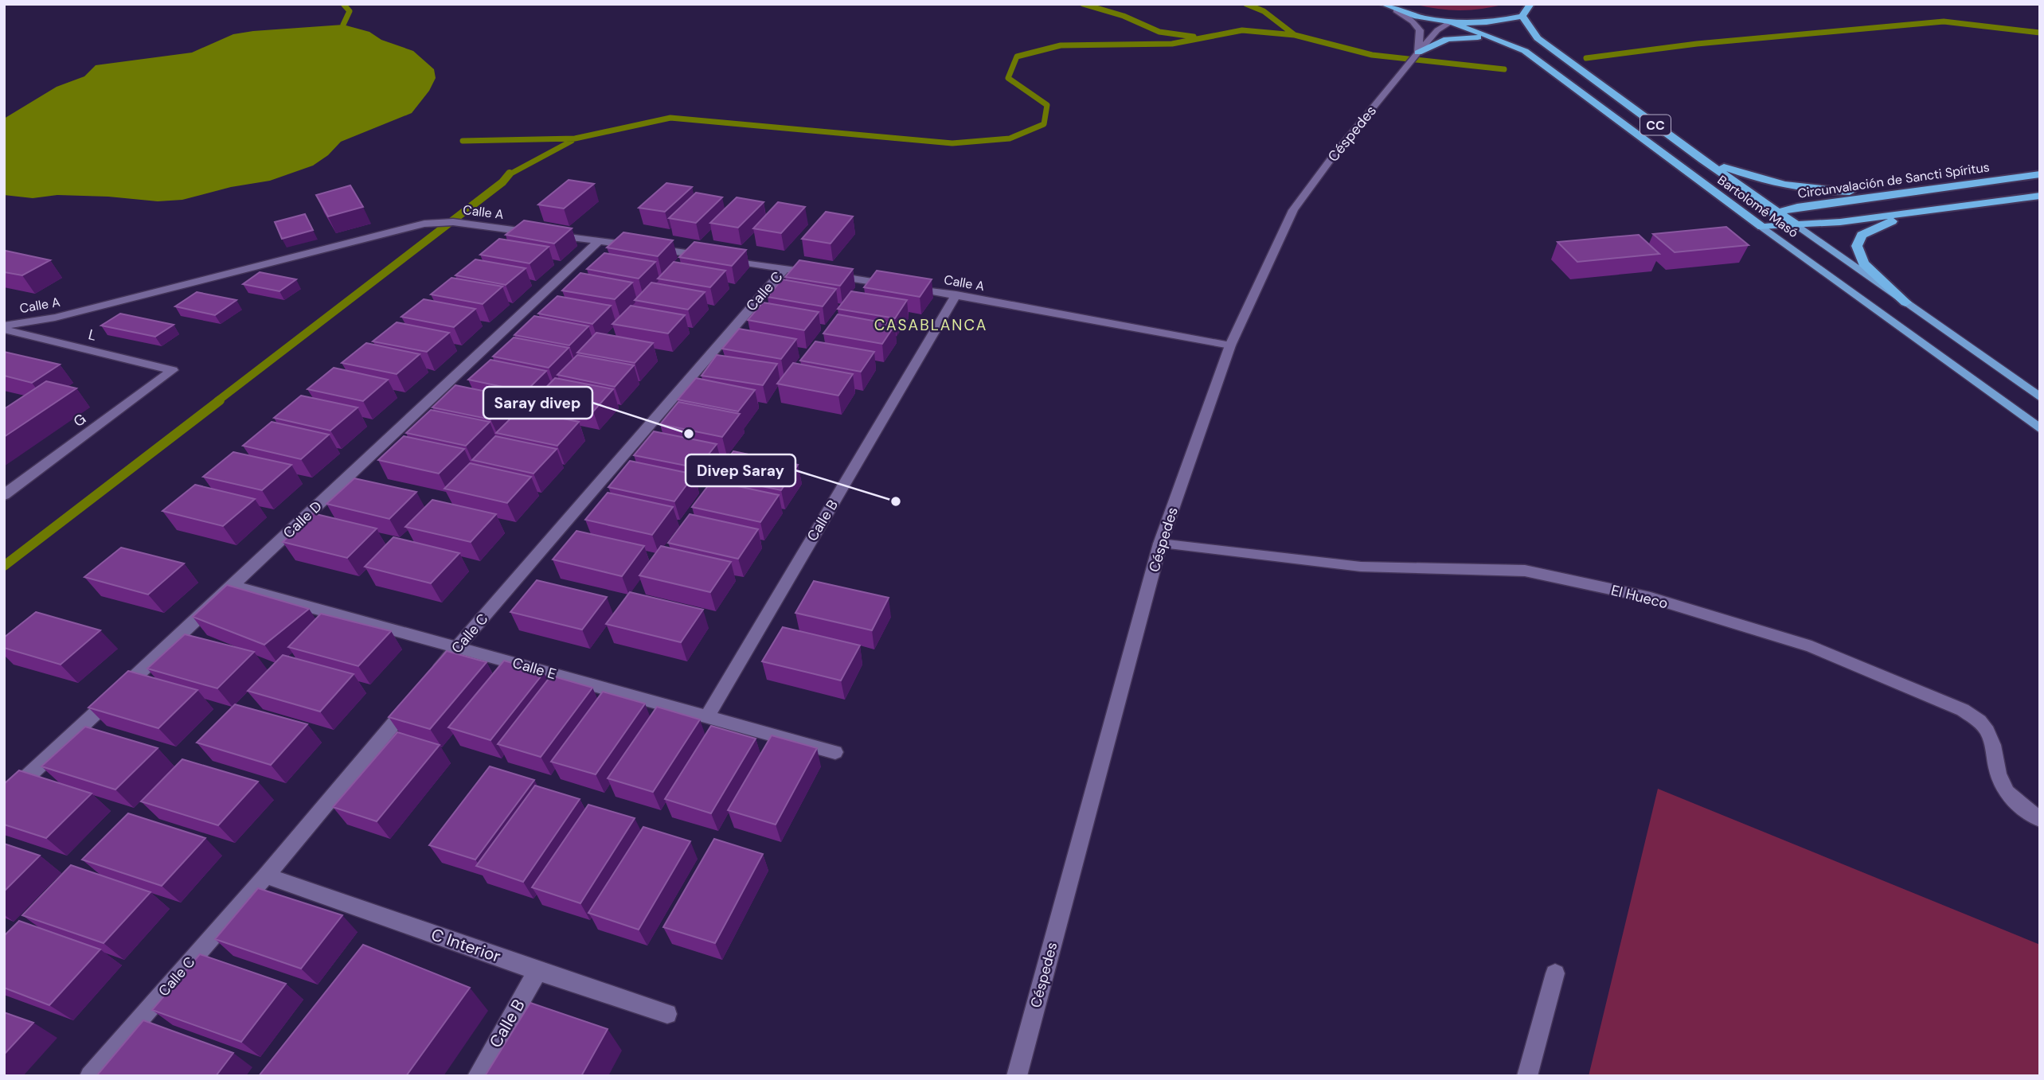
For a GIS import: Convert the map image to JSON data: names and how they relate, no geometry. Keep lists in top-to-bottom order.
{
  "streets": {
    "highway": ["CC", "Circunvalación de Sancti Spíritus", "Bartolomé Masó"],
    "street": [
      "Céspedes",
      "Calle A",
      "Calle C",
      "L",
      "G",
      "Calle D",
      "Calle B",
      "El Hueco",
      "Calle E",
      "C Interior"
    ]
  },
  "crossings": [
    ["CC", "Céspedes"],
    ["CC", "Bartolomé Masó"],
    ["Céspedes", "Bartolomé Masó"],
    ["Céspedes", "Calle A"],
    ["Céspedes", "El Hueco"],
    ["Circunvalación de Sancti Spíritus", "Bartolomé Masó"],
    ["Calle A", "Calle C"],
    ["Calle A", "Calle D"],
    ["Calle A", "Calle B"],
    ["Calle C", "Calle E"],
    ["Calle C", "C Interior"],
    ["L", "G"],
    ["Calle D", "Calle E"],
    ["Calle B", "Calle E"],
    ["Calle B", "C Interior"]
  ],
  "districts": ["CASABLANCA"],
  "places": ["Saray divep", "Divep Saray"]
}
